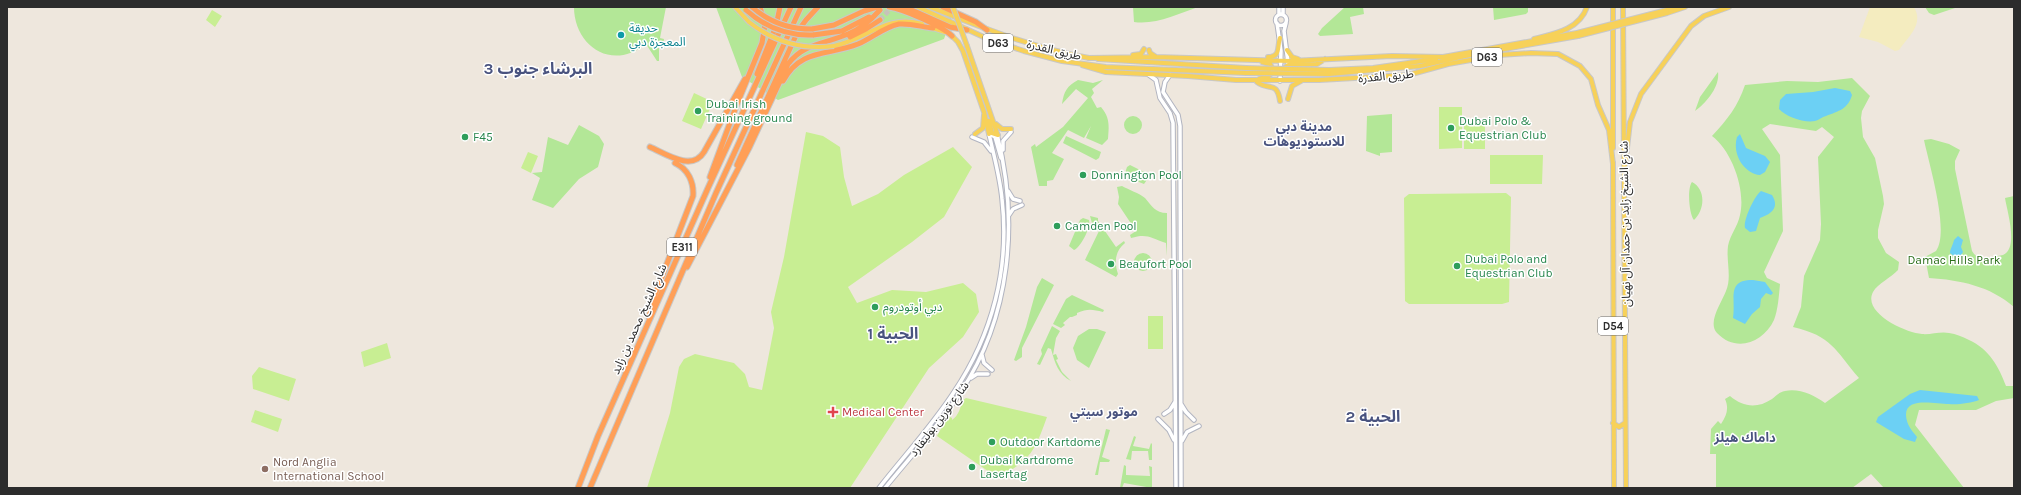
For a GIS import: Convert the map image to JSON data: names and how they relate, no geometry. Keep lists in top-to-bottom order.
{
  "streets": {
    "highway": ["E311", "شارع الشيخ محمد بن زايد"],
    "main road": [
      "D63",
      "طريق القدرة",
      "شارع الشيخ زايد بن حمدان آل نهيان",
      "D54",
      "شارع تورين بوليفارد"
    ]
  },
  "crossings": [
    ["طريق القدرة", "شارع الشيخ زايد بن حمدان آل نهيان"]
  ],
  "districts": [
    "البرشاء جنوب 3",
    "مدينة دبي للاستوديوهات",
    "الحبية 1",
    "موتور سيتي",
    "الحبية 2",
    "داماك هيلز"
  ],
  "parks": ["Damac Hills Park"],
  "places": {
    "other": [
      "حديقة المعجزة دبي",
      "Dubai Irish Training ground",
      "Dubai Polo & Equestrian Club",
      "F45",
      "Donnington Pool",
      "Camden Pool",
      "Beaufort Pool",
      "Dubai Polo and Equestrian Club",
      "دبي أوتودروم",
      "Outdoor Kartdome",
      "Dubai Kartdrome Lasertag",
      "Nord Anglia International School"
    ],
    "health": ["Medical Center"]
  }
}
